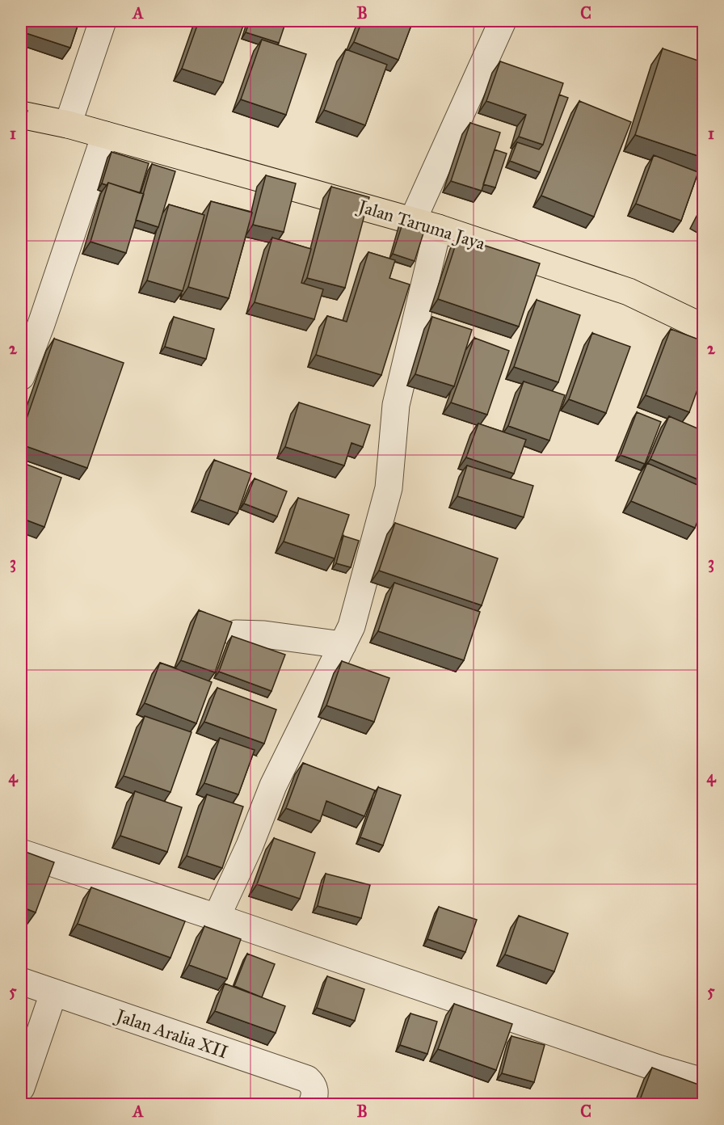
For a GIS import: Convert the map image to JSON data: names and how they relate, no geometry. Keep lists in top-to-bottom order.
{
  "streets": {
    "main road": ["Jalan Taruma Jaya"],
    "street": ["Jalan Aralia XII"]
  },
  "grid": {
    "columns": ["A", "B", "C"],
    "rows": [
      "1",
      "2",
      "3",
      "4",
      "5"
    ]
  }
}
